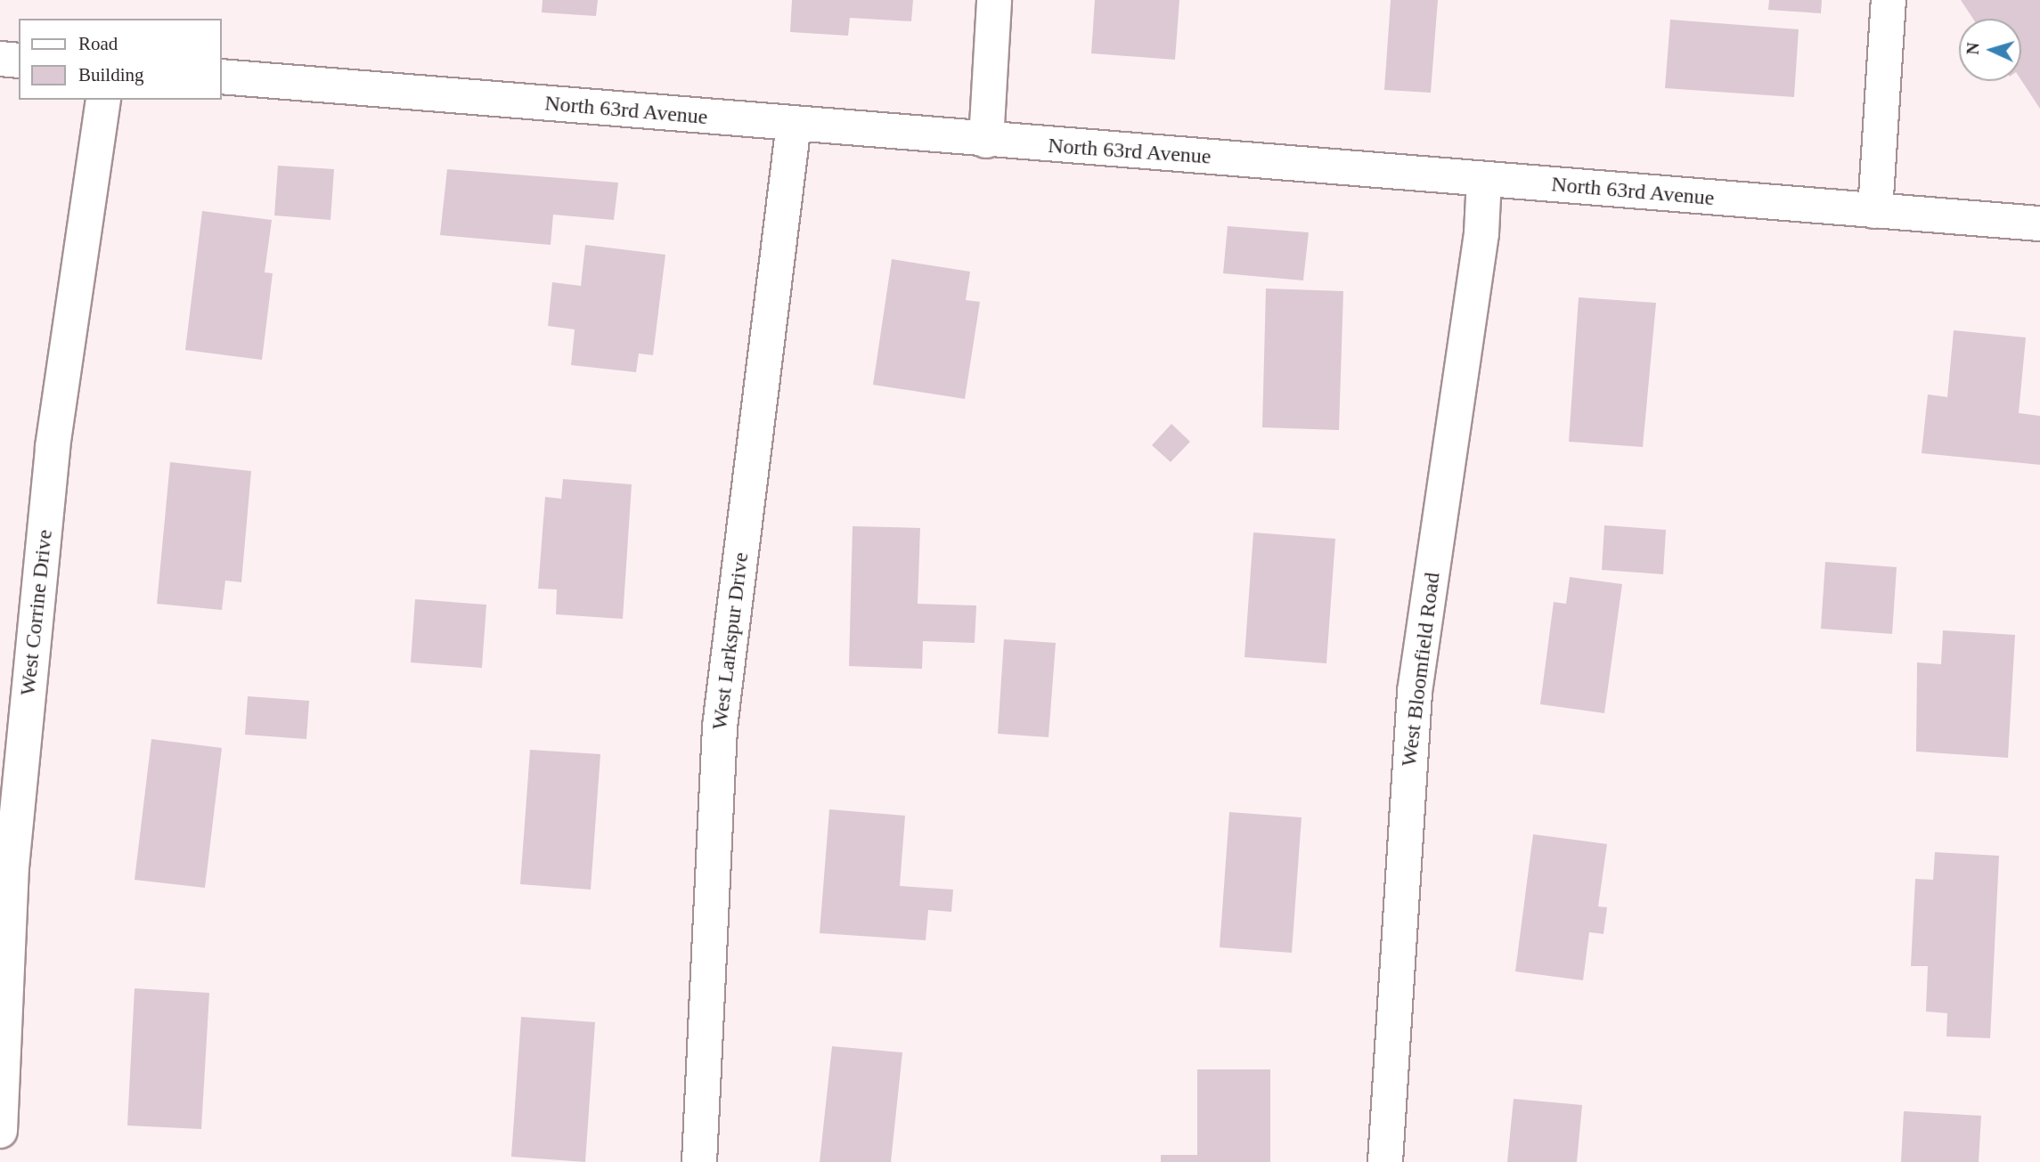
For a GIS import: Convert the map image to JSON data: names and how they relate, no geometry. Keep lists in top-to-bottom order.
{
  "streets": {
    "street": [
      "North 63rd Avenue",
      "West Corrine Drive",
      "West Larkspur Drive",
      "West Bloomfield Road"
    ]
  },
  "crossings": [
    ["North 63rd Avenue", "West Larkspur Drive"],
    ["North 63rd Avenue", "West Bloomfield Road"]
  ],
  "legend": ["Road", "Building"],
  "north": "left"
}
